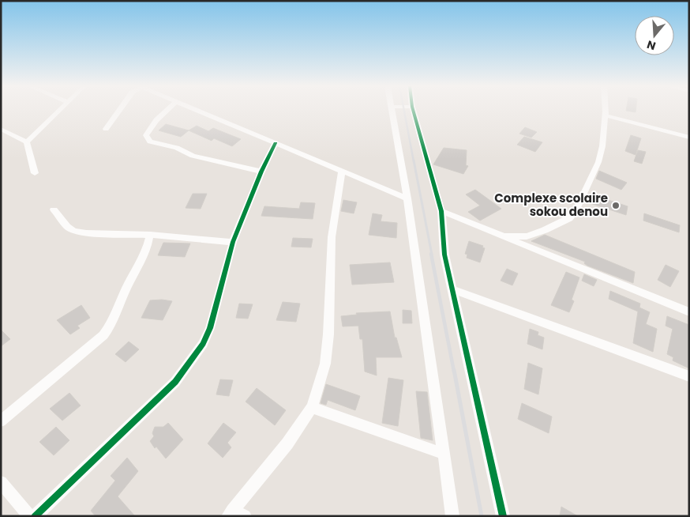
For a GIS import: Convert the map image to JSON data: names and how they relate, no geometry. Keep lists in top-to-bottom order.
{
  "places": ["Complexe scolaire sokou denou"],
  "north": "bottom"
}
